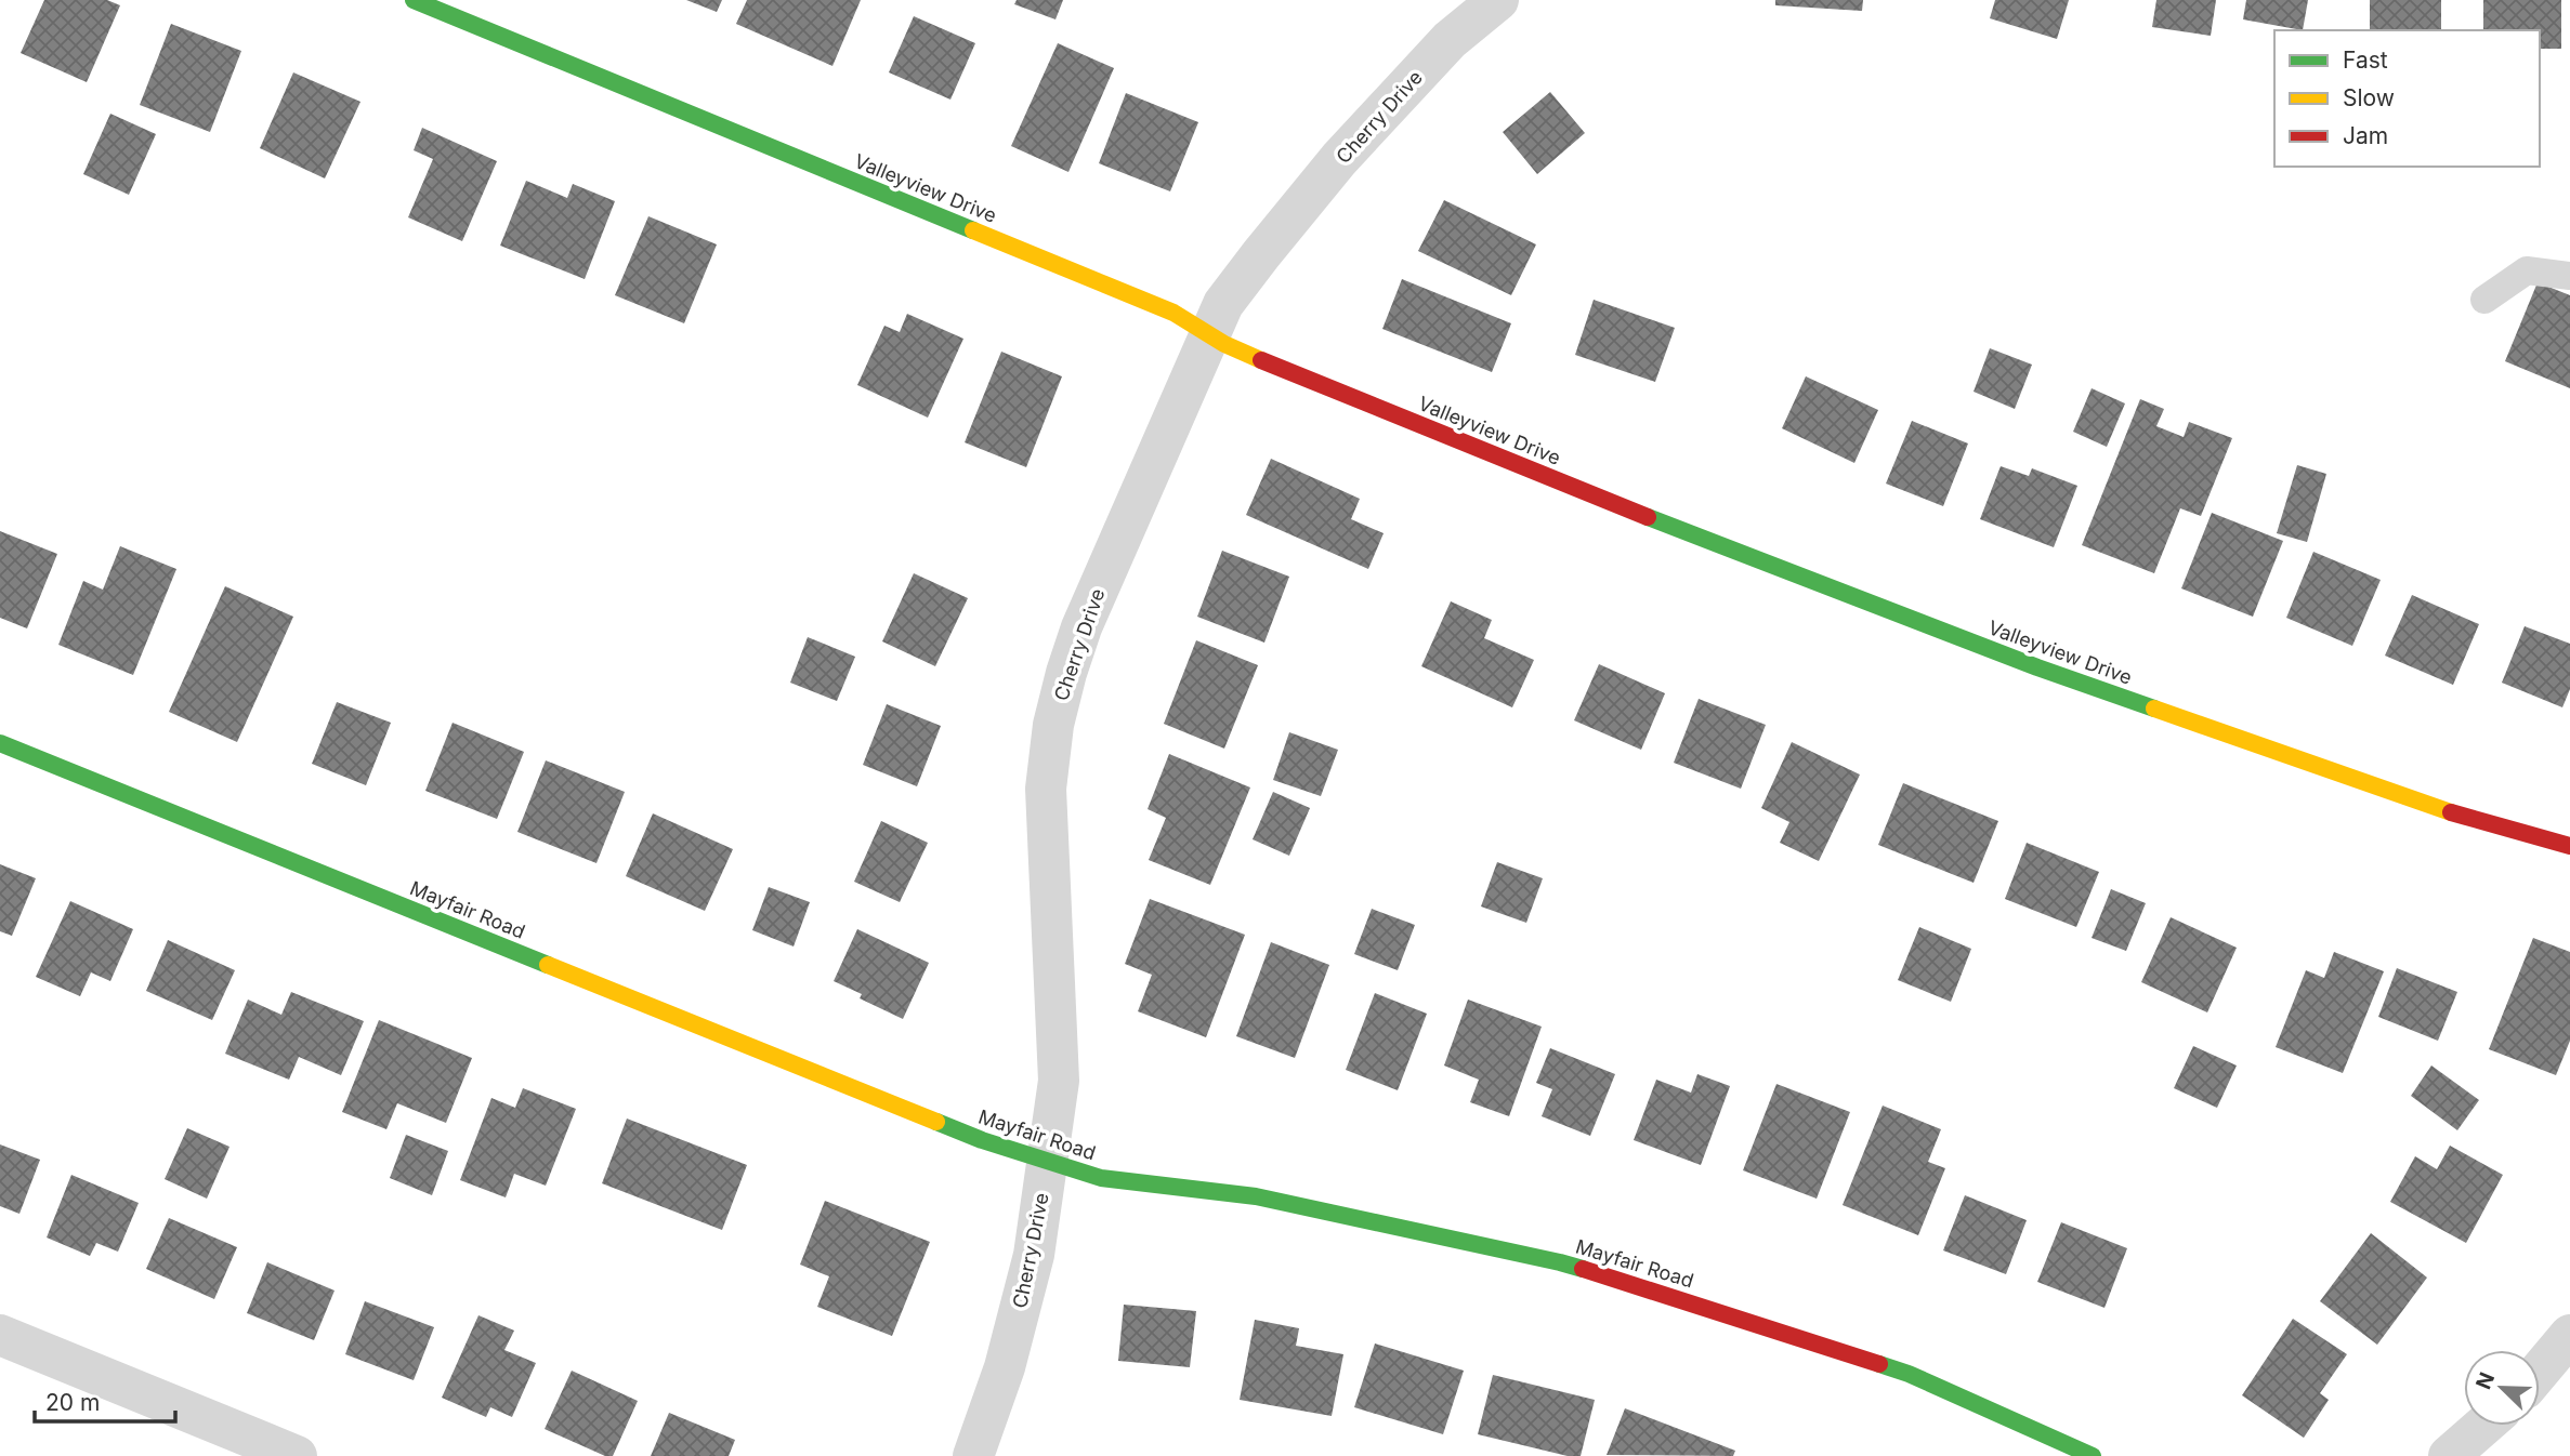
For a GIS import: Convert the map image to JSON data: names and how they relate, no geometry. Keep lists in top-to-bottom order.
{
  "streets": {
    "street": ["Cherry Drive", "Valleyview Drive", "Mayfair Road"]
  },
  "crossings": [
    ["Cherry Drive", "Valleyview Drive"],
    ["Cherry Drive", "Mayfair Road"]
  ],
  "legend": ["Fast", "Slow", "Jam"],
  "scale_bar": "20 m",
  "north": "top left"
}
